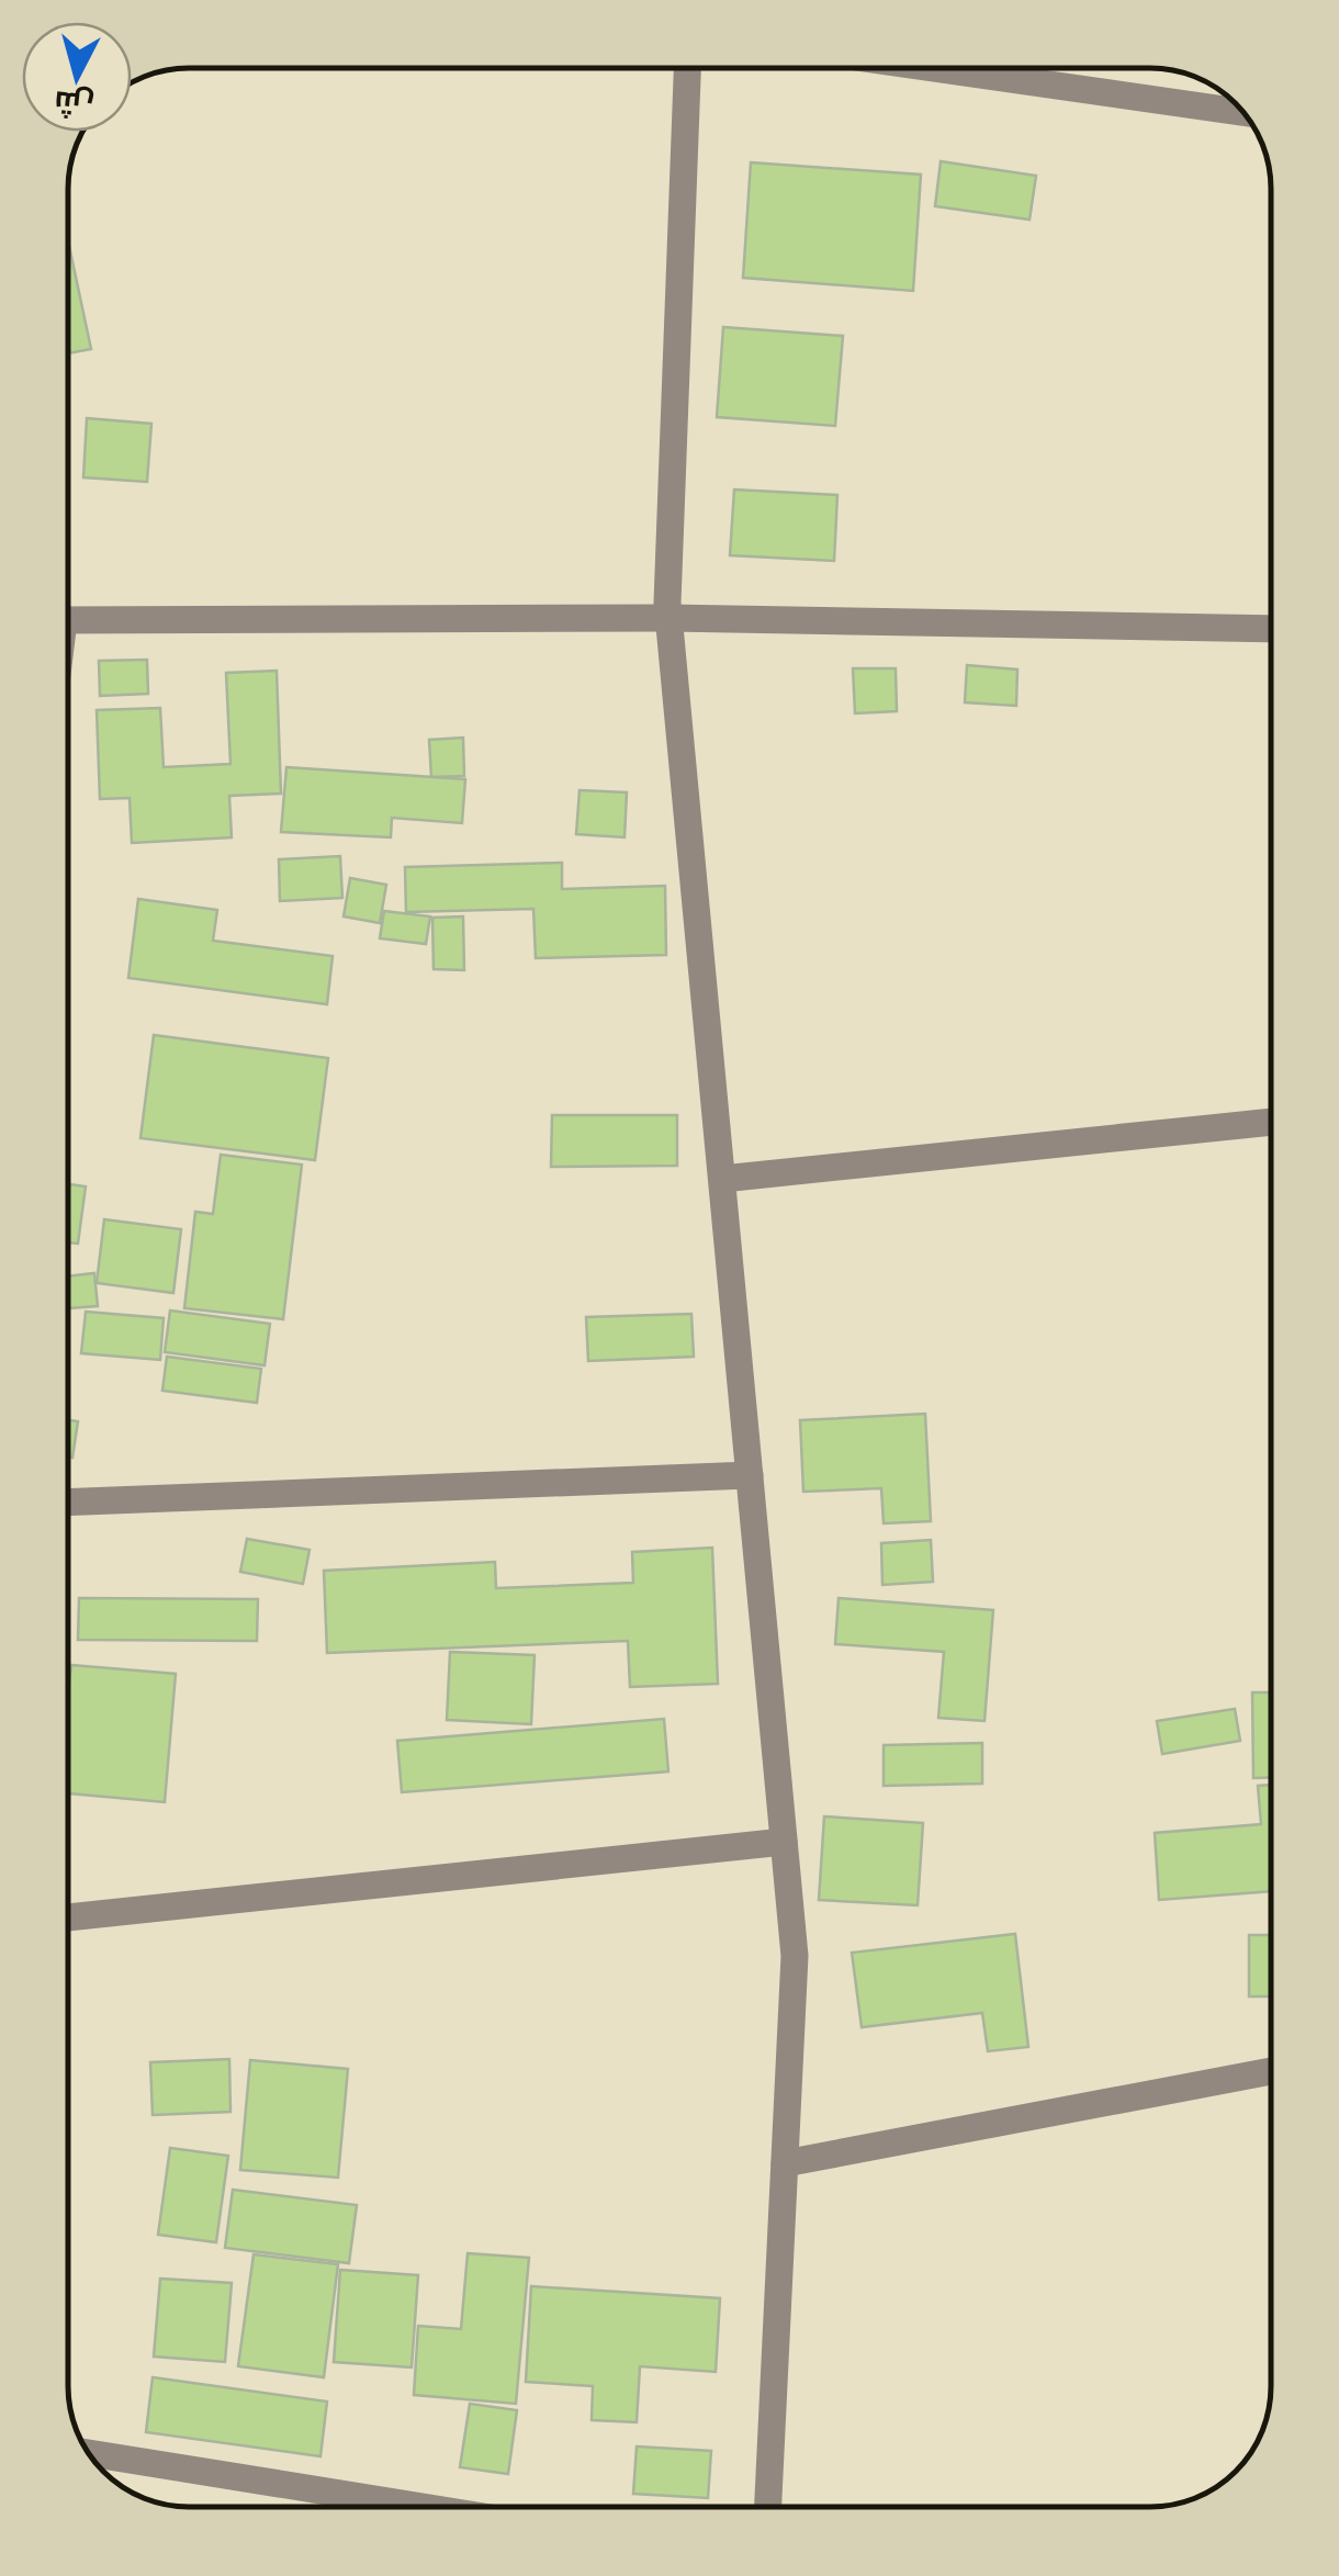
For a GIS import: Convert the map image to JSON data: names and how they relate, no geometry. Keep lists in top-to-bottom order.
{
  "north": "bottom"
}
